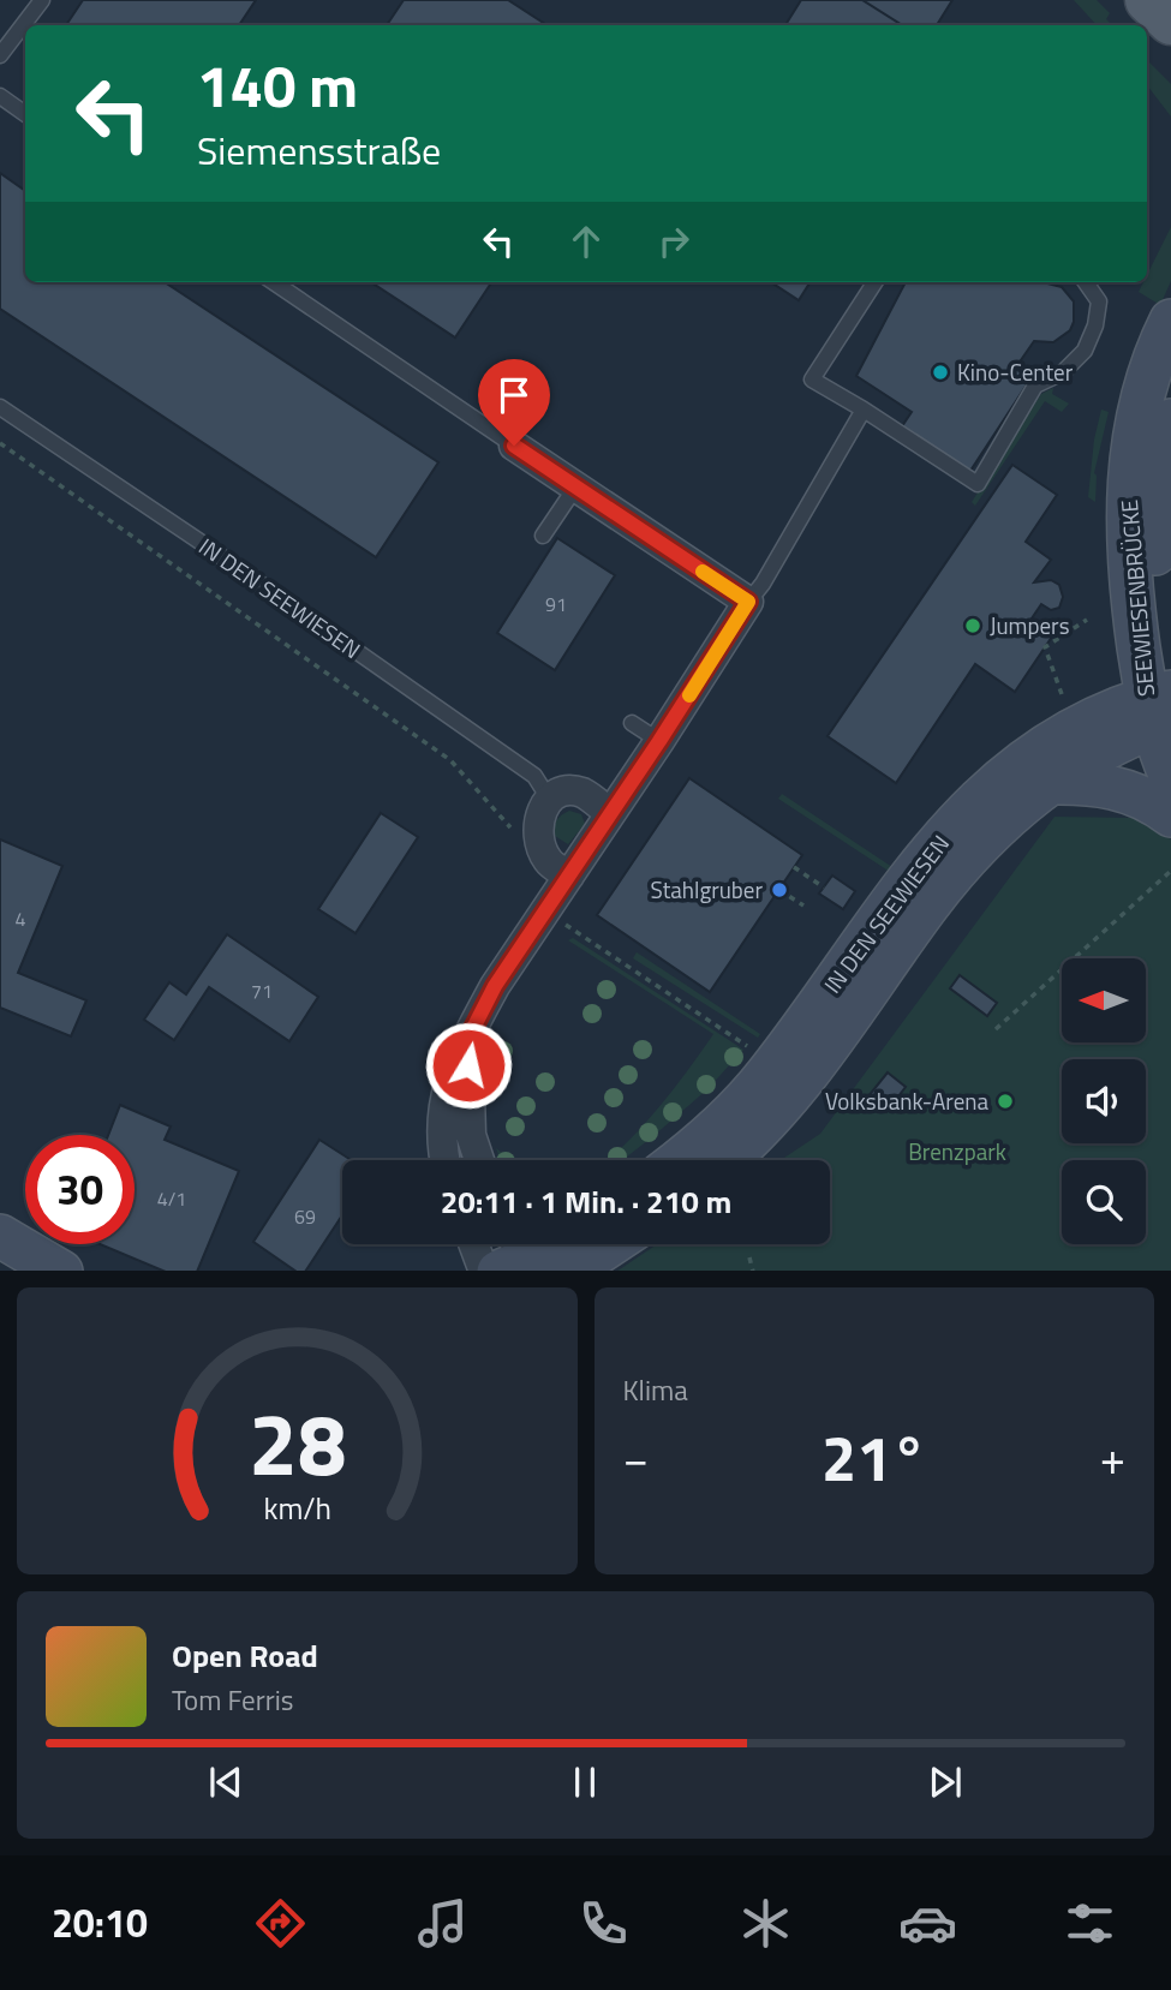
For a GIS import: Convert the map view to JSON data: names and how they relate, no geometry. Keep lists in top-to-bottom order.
{
  "streets": {
    "street": ["IN DEN SEEWIESEN", "SEEWIESENBRÜCKE"]
  },
  "crossings": [
    ["IN DEN SEEWIESEN", "SEEWIESENBRÜCKE"]
  ],
  "parks": ["Brenzpark"],
  "places": [
    "Kino-Center",
    "Jumpers",
    "Stahlgruber",
    "Volksbank-Arena"
  ],
  "house_numbers": [
    "91",
    "4",
    "71",
    "4/1",
    "69"
  ],
  "north": "left",
  "page": {
    "turn": ["140 m", "Siemensstraße"],
    "limit": "30",
    "trip": "20:11 · 1 Min. · 210 m",
    "tile": "Klima",
    "heat": ["−", "21°", "+"],
    "song": ["Open Road", "Tom Ferris"],
    "tabs": "20:10",
    "gauge": ["28", "km/h"]
  }
}
